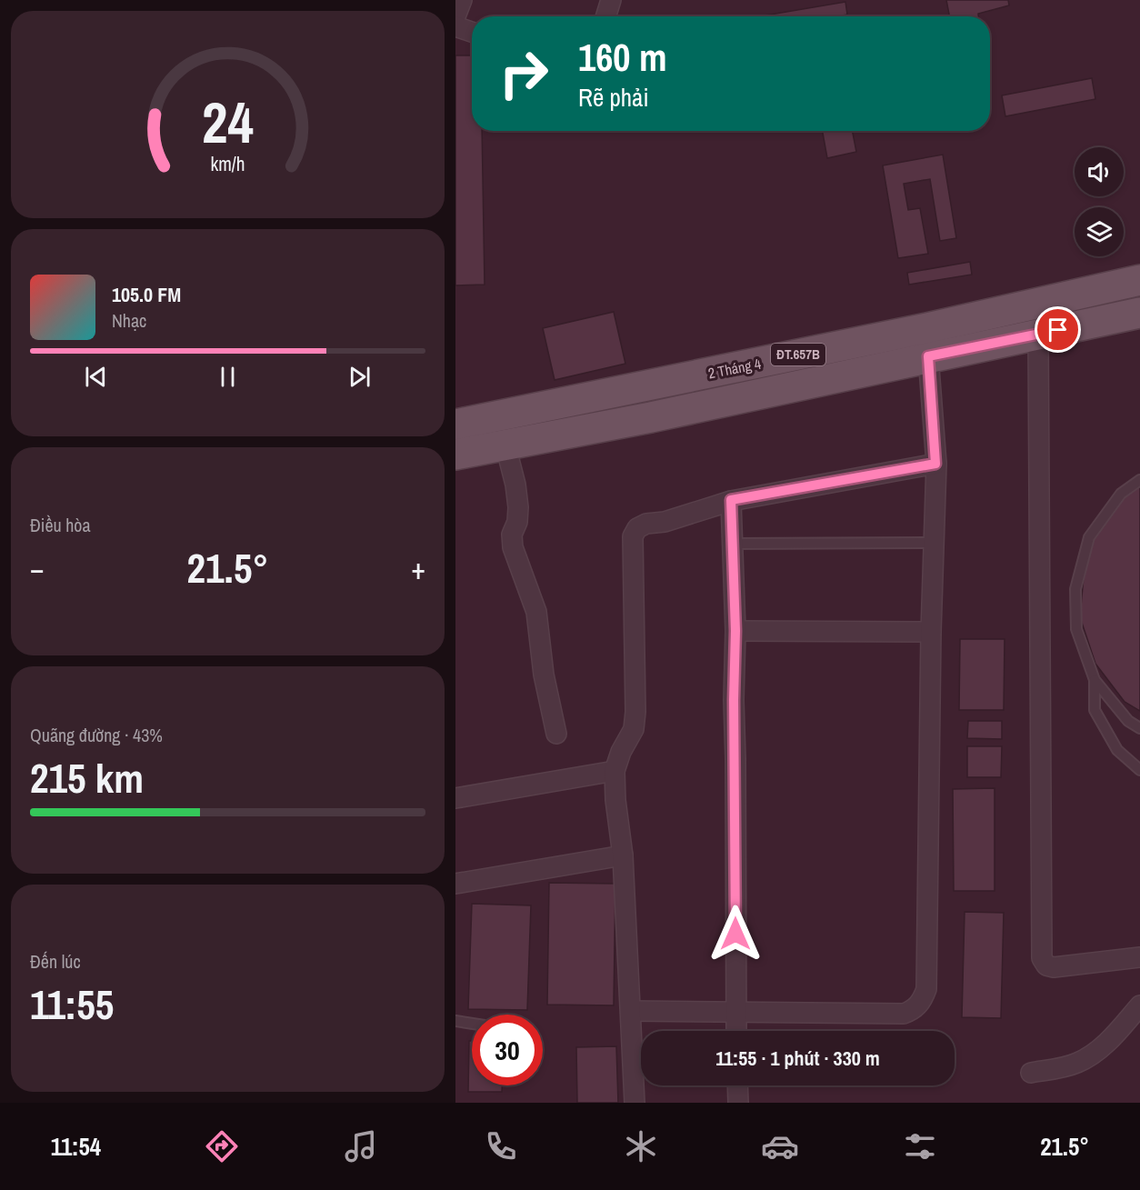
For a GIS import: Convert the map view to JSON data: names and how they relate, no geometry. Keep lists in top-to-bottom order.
{
  "streets": {
    "main road": ["ĐT.657B", "2 Tháng 4"]
  },
  "page": {
    "turn": ["160 m", "Rẽ phải"],
    "song": ["105.0 FM", "Nhạc"],
    "tile": [
      "Điều hòa",
      ["Quãng đường · 43%", "215 km"],
      ["Đến lúc", "11:55"]
    ],
    "heat": ["−", "21.5°", "+"],
    "limit": "30",
    "trip": "11:55 · 1 phút · 330 m",
    "tabs": ["11:54", "21.5°"],
    "gauge": ["24", "km/h"]
  }
}
